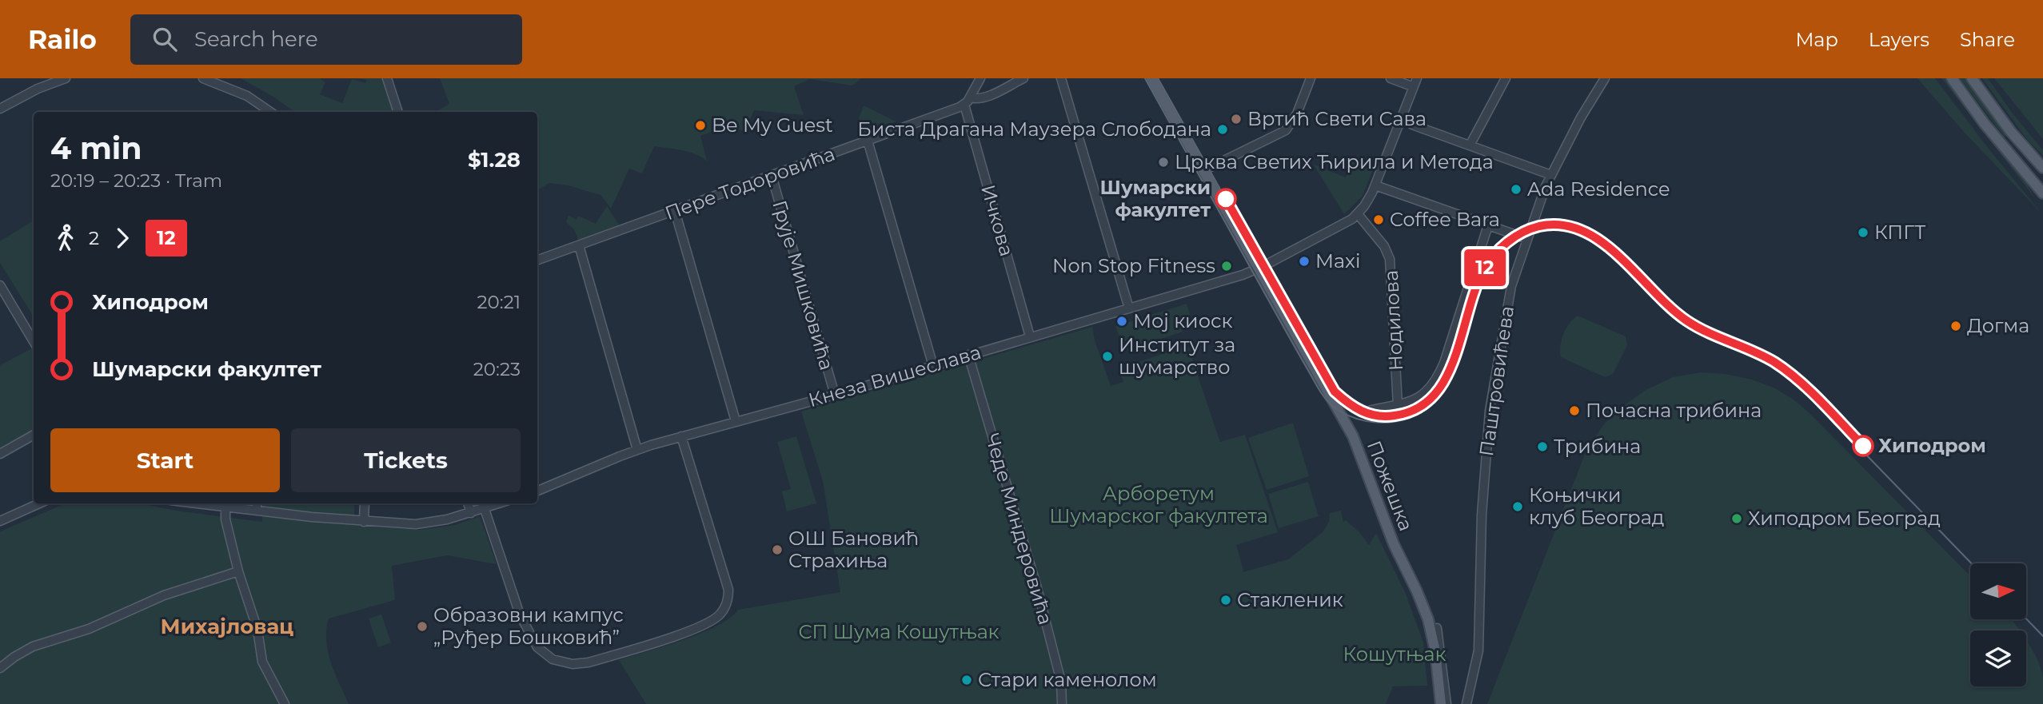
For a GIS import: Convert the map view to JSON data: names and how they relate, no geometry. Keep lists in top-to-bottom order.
{
  "streets": {
    "main road": ["Пожешка"],
    "street": [
      "Пере Тодоровића",
      "Ичкова",
      "Грује Мишковића",
      "Нодилова",
      "Кнеза Вишеслава",
      "Паштровићева",
      "Чеде Миндеровића"
    ]
  },
  "crossings": [
    ["Пере Тодоровића", "Ичкова"],
    ["Пере Тодоровића", "Грује Мишковића"],
    ["Ичкова", "Кнеза Вишеслава"],
    ["Грује Мишковића", "Кнеза Вишеслава"],
    ["Нодилова", "Кнеза Вишеслава"],
    ["Кнеза Вишеслава", "Пожешка"],
    ["Кнеза Вишеслава", "Чеде Миндеровића"]
  ],
  "districts": ["Михајловац"],
  "parks": ["Арборетум Шумарског факултета", "СП Шума Кошутњак", "Кошутњак"],
  "places": [
    "Вртић Свети Сава",
    "Be My Guest",
    "Биста Драгана Маузера Слободана",
    "Црква Светих Ћирила и Метода",
    "Ada Residence",
    "Шумарски факултет",
    "Coffee Bara",
    "КПГТ",
    "Maxi",
    "Non Stop Fitness",
    "Мој киоск",
    "Догма",
    "Институт за шумарство",
    "Почасна трибина",
    "Хиподром",
    "Трибина",
    "Коњички клуб Београд",
    "Хиподром Београд",
    "ОШ Бановић Страхиња",
    "Стакленик",
    "Образовни кампус „Руђер Бошковић”",
    "Стари каменолом"
  ],
  "lines": ["tram line 12"],
  "north": "right",
  "page": {
    "header": "Railo",
    "search": "Search here",
    "nav": ["Map", "Layers", "Share"],
    "on_map": "12",
    "heading": ["4 min", "20:19 – 20:23 · Tram", "$1.28"],
    "legs": ["2", "12"],
    "list": [
      {
        "name": "Хиподром",
        "value": "20:21"
      },
      {
        "name": "Шумарски факултет",
        "value": "20:23"
      }
    ],
    "buttons": ["Start", "Tickets"]
  }
}
